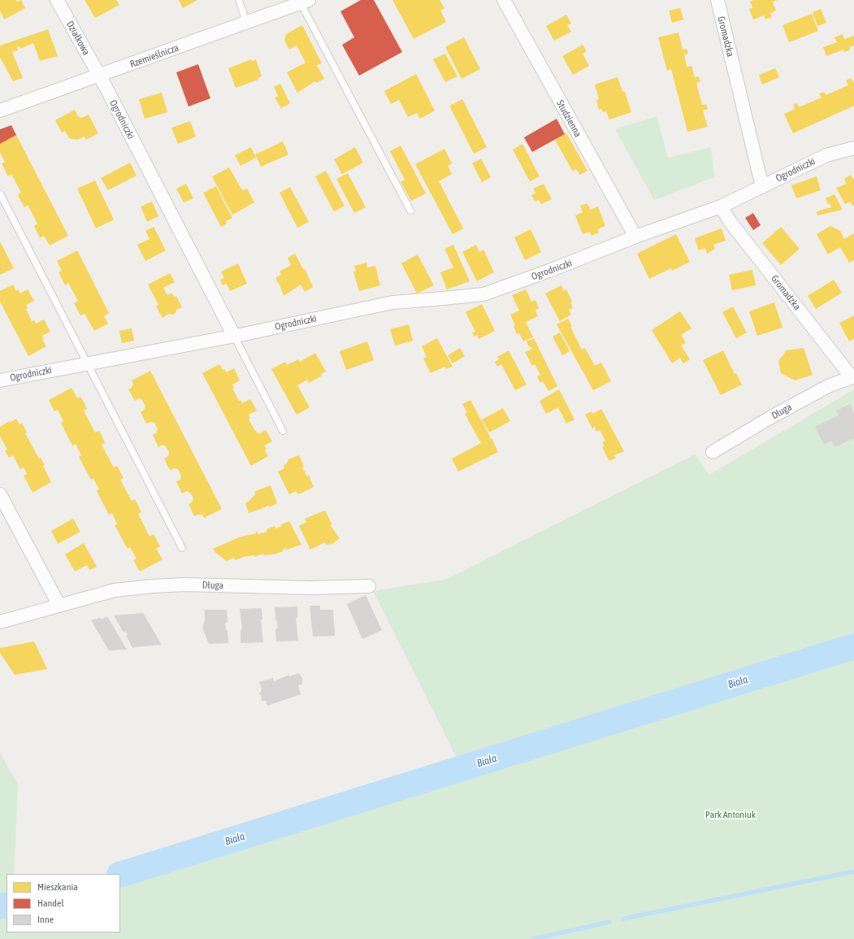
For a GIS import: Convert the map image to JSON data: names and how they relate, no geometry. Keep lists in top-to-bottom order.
{
  "streets": {
    "street": [
      "Gromadzka",
      "Działkowa",
      "Rzemieślnicza",
      "Studzienna",
      "Ogrodniczki",
      "Długa"
    ]
  },
  "crossings": [
    ["Gromadzka", "Ogrodniczki"],
    ["Gromadzka", "Długa"],
    ["Działkowa", "Rzemieślnicza"],
    ["Działkowa", "Ogrodniczki"],
    ["Rzemieślnicza", "Ogrodniczki"],
    ["Studzienna", "Ogrodniczki"]
  ],
  "water": ["Biała"],
  "parks": ["Park Antoniuk"],
  "legend": ["Mieszkania", "Handel", "Inne"]
}
